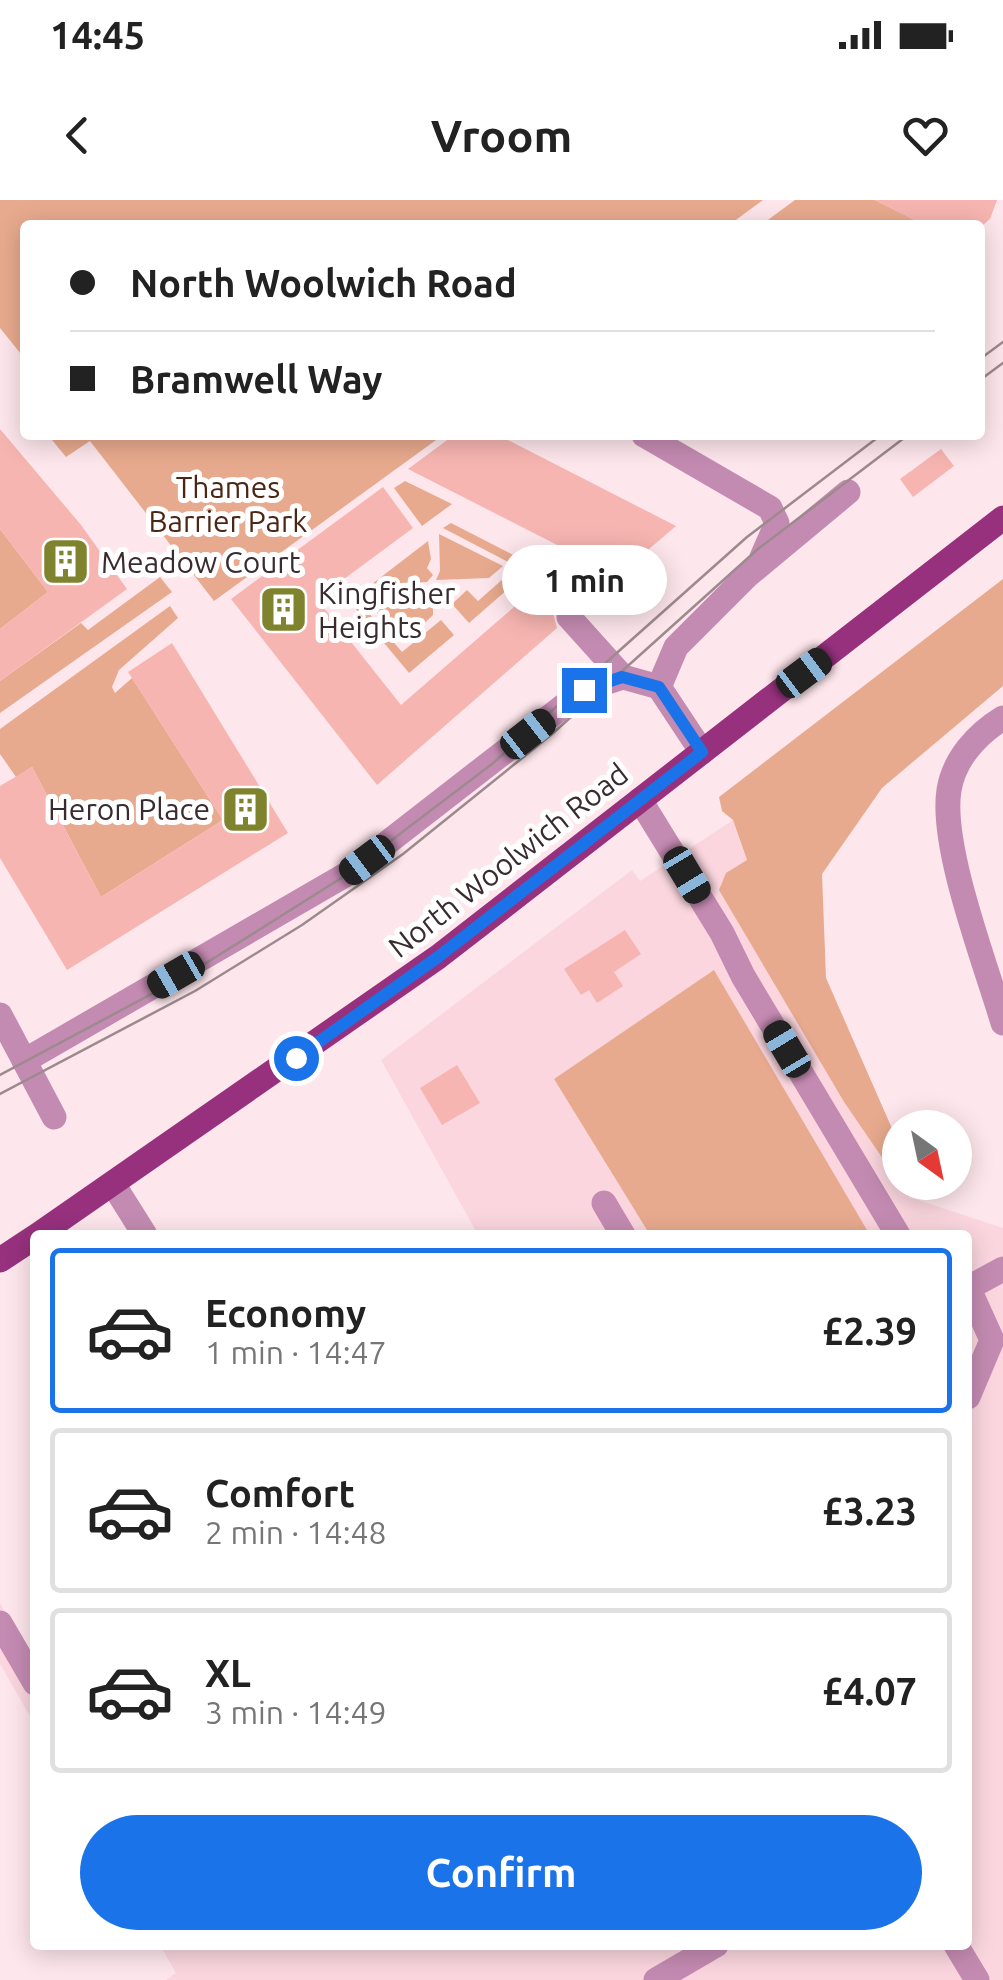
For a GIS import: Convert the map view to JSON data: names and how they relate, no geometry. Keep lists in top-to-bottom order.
{
  "streets": {
    "main road": ["North Woolwich Road"]
  },
  "parks": ["Thames Barrier Park"],
  "places": {
    "building": ["Meadow Court", "Kingfisher Heights", "Heron Place"]
  },
  "north": "bottom right",
  "page": {
    "status": "14:45",
    "header": "Vroom",
    "banner": ["North Woolwich Road", "Bramwell Way"],
    "bubble": "1 min",
    "list": [
      {
        "name": "Economy",
        "note": "1 min · 14:47",
        "value": "£2.39"
      },
      {
        "name": "Comfort",
        "note": "2 min · 14:48",
        "value": "£3.23"
      },
      {
        "name": "XL",
        "note": "3 min · 14:49",
        "value": "£4.07"
      }
    ],
    "buttons": "Confirm"
  }
}
